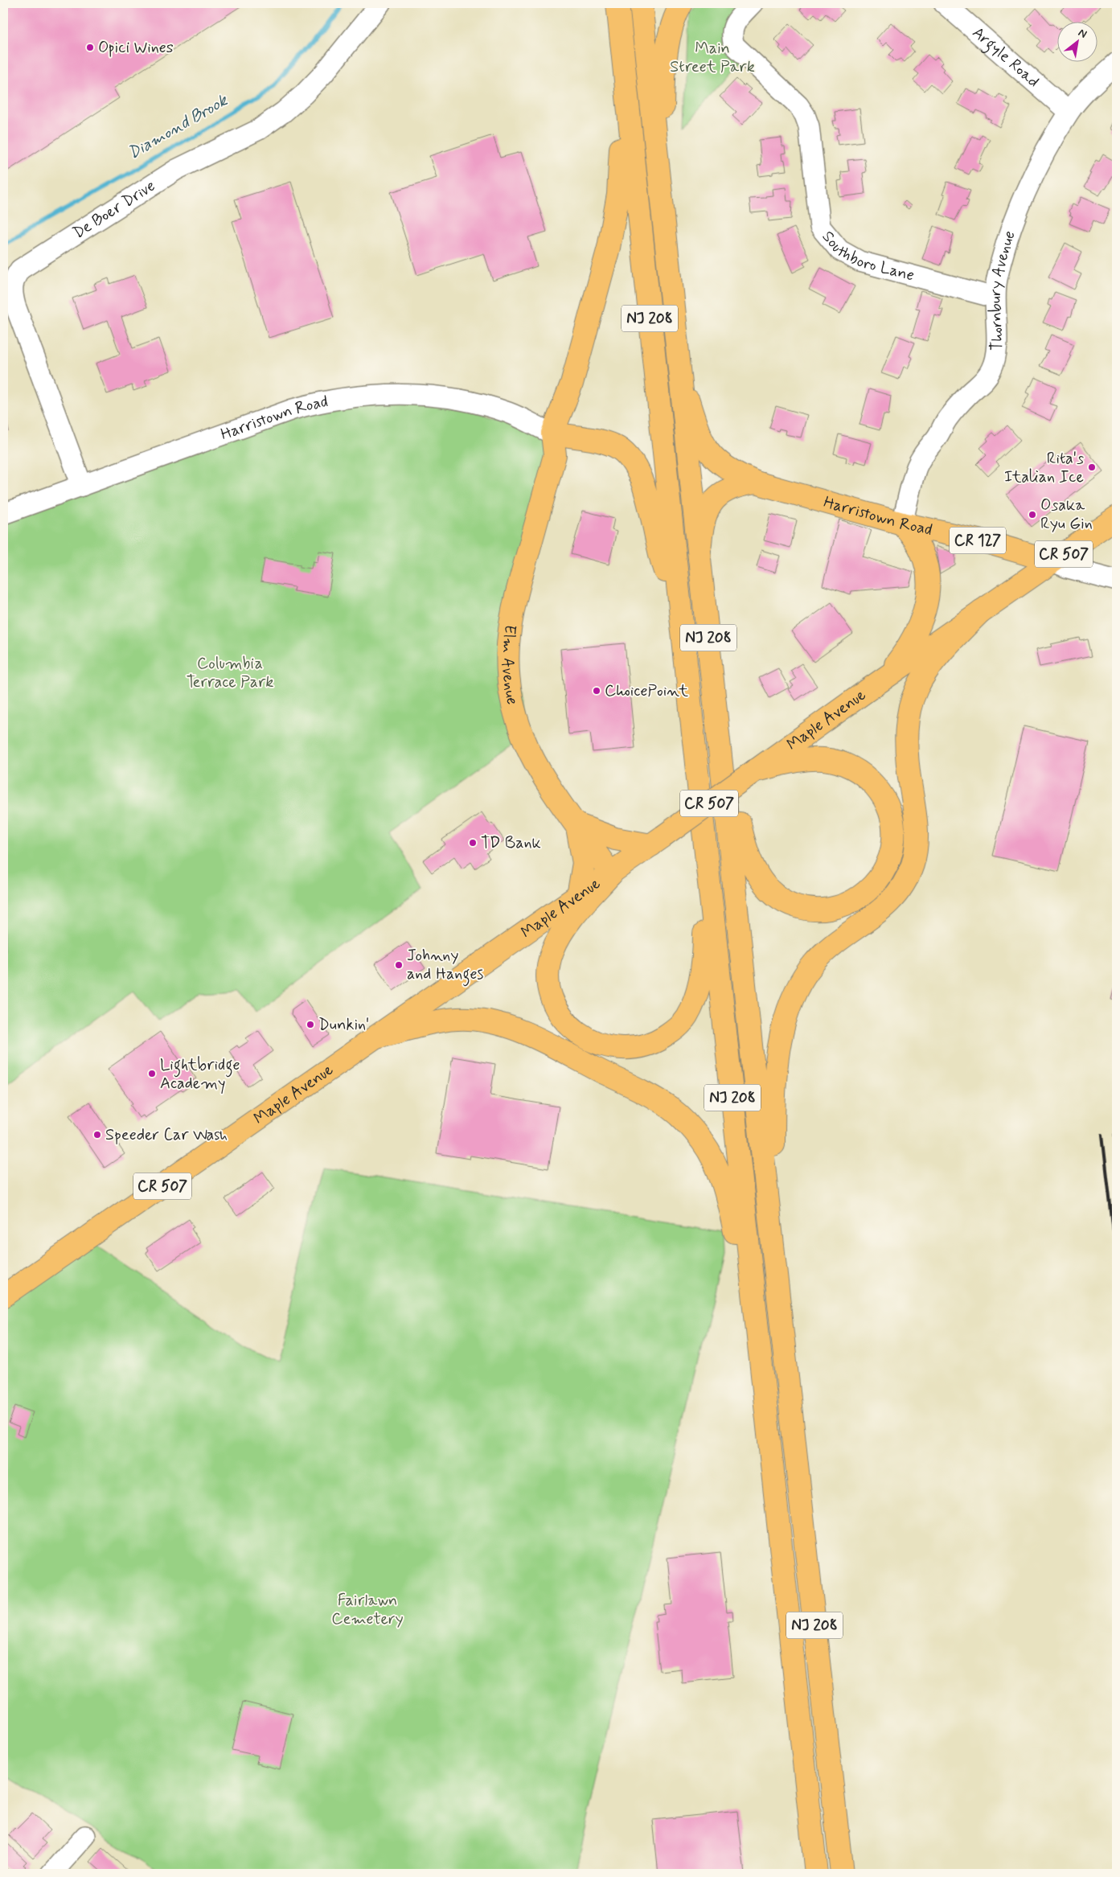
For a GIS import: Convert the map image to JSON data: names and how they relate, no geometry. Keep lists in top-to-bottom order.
{
  "streets": {
    "main road": [
      "NJ 208",
      "Harristown Road",
      "CR 127",
      "CR 507",
      "Elm Avenue",
      "Maple Avenue"
    ],
    "street": [
      "Argyle Road",
      "De Boer Drive",
      "Southboro Lane",
      "Thornbury Avenue"
    ]
  },
  "crossings": [
    ["Argyle Road", "Thornbury Avenue"],
    ["De Boer Drive", "Harristown Road"],
    ["Southboro Lane", "Thornbury Avenue"],
    ["Thornbury Avenue", "Harristown Road"],
    ["NJ 208", "Harristown Road"],
    ["Harristown Road", "Elm Avenue"],
    ["Harristown Road", "Maple Avenue"],
    ["Elm Avenue", "Maple Avenue"]
  ],
  "water": ["Diamond Brook"],
  "parks": ["Main Street Park", "Columbia Terrace Park", "Fairlawn Cemetery"],
  "places": [
    "Opici Wines",
    "Rita's Italian Ice",
    "Osaka Ryu Gin",
    "ChoicePoint",
    "TD Bank",
    "Johnny and Hanges",
    "Dunkin'",
    "Lightbridge Academy",
    "Speeder Car Wash"
  ],
  "north": "top right"
}
